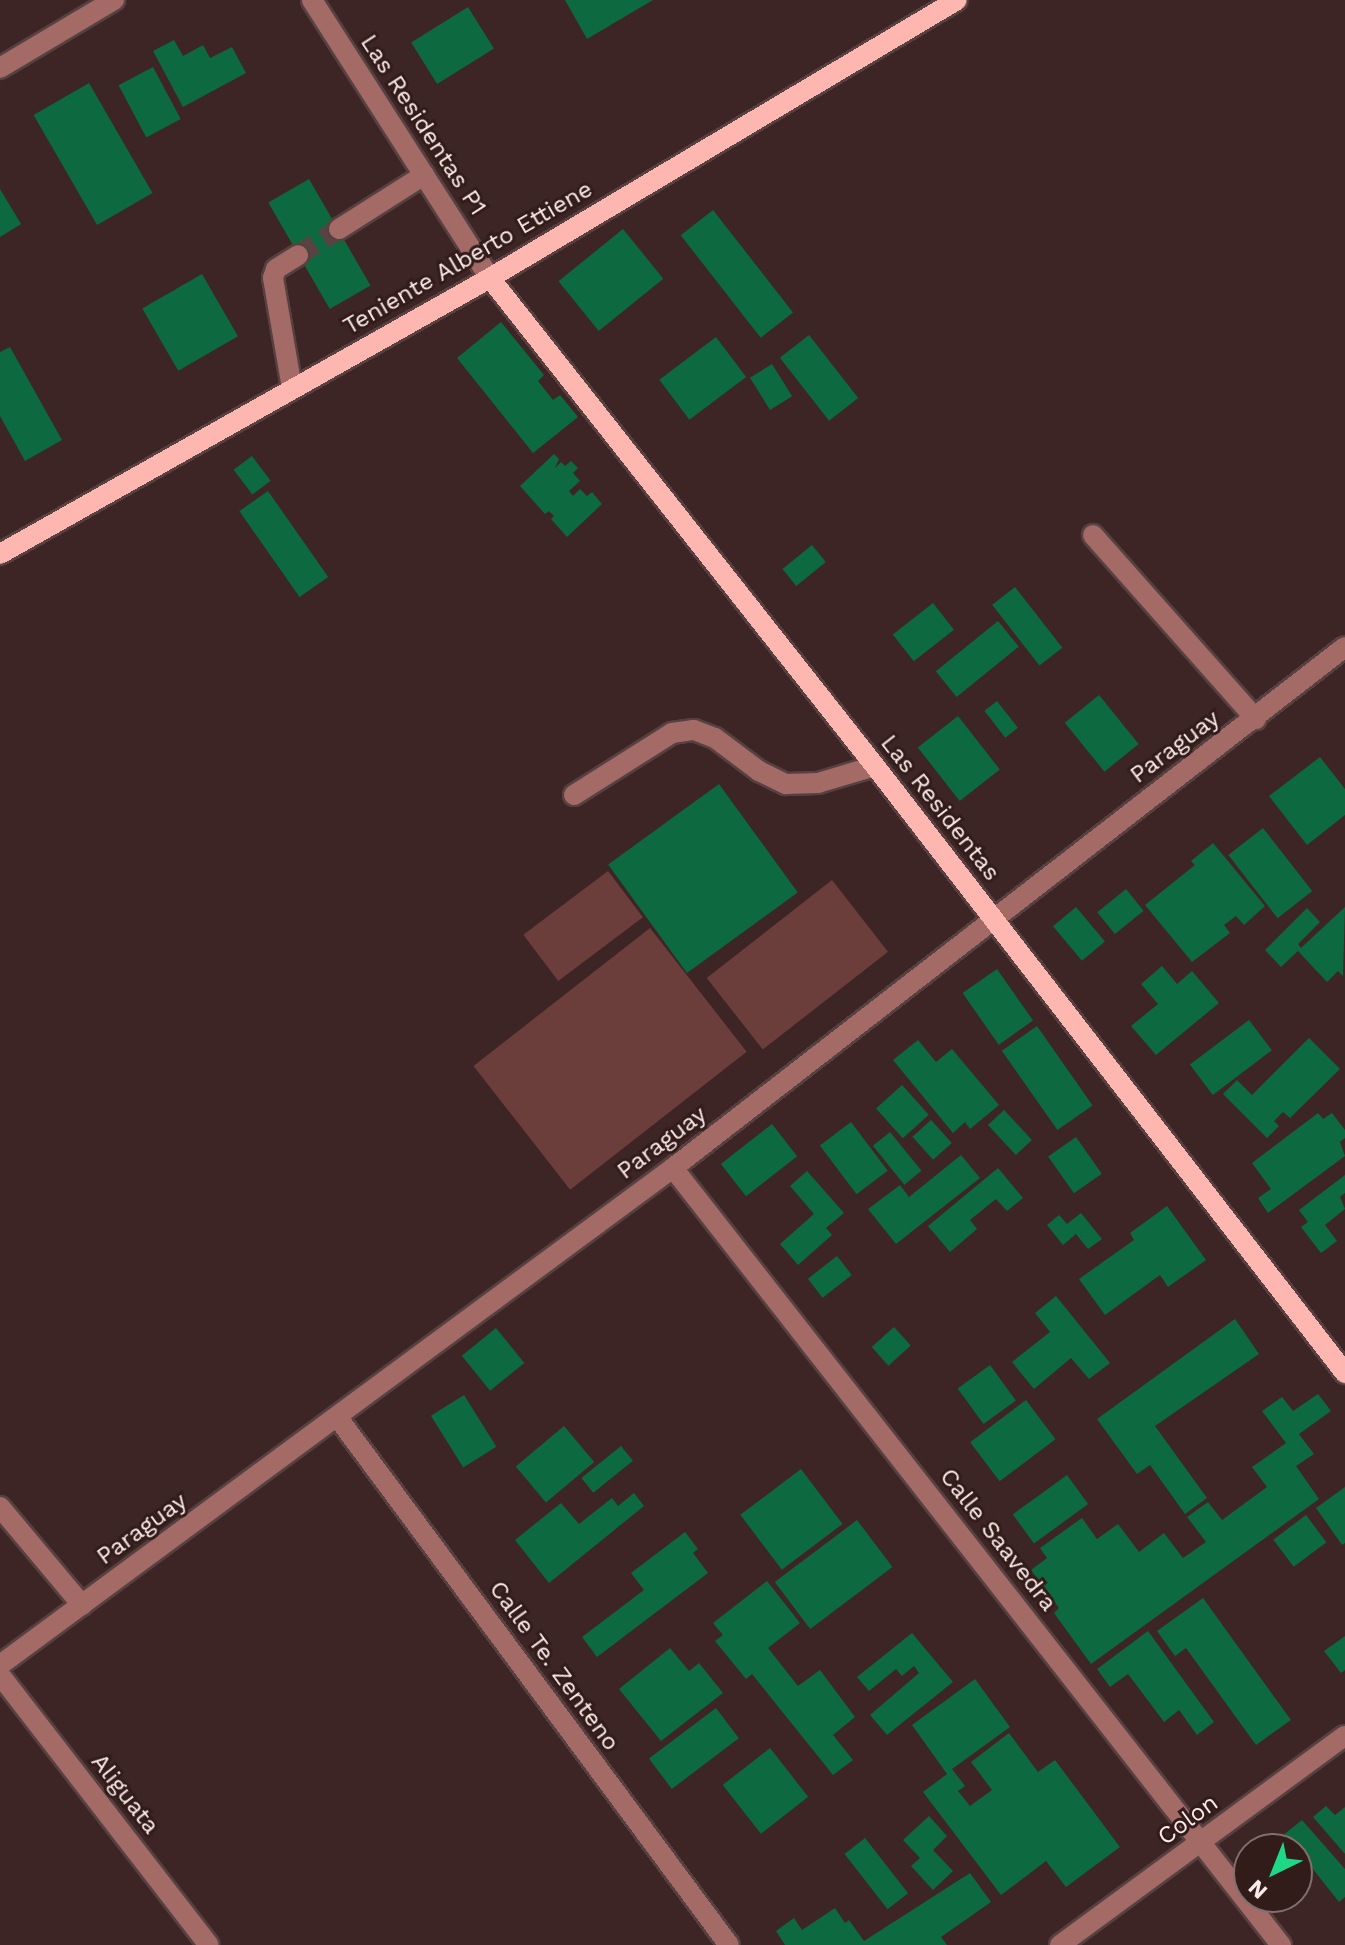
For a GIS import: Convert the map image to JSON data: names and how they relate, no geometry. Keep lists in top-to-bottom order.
{
  "streets": {
    "main road": ["Teniente Alberto Ettiene", "Las Residentas"],
    "street": [
      "Las Residentas P1",
      "Paraguay",
      "Calle Saavedra",
      "Calle Te. Zenteno",
      "Aliguata",
      "Colon"
    ]
  },
  "crossings": [
    ["Las Residentas P1", "Teniente Alberto Ettiene"],
    ["Las Residentas P1", "Las Residentas"],
    ["Teniente Alberto Ettiene", "Las Residentas"],
    ["Paraguay", "Las Residentas"],
    ["Paraguay", "Calle Saavedra"],
    ["Paraguay", "Calle Te. Zenteno"],
    ["Calle Saavedra", "Colon"]
  ],
  "north": "bottom left"
}
